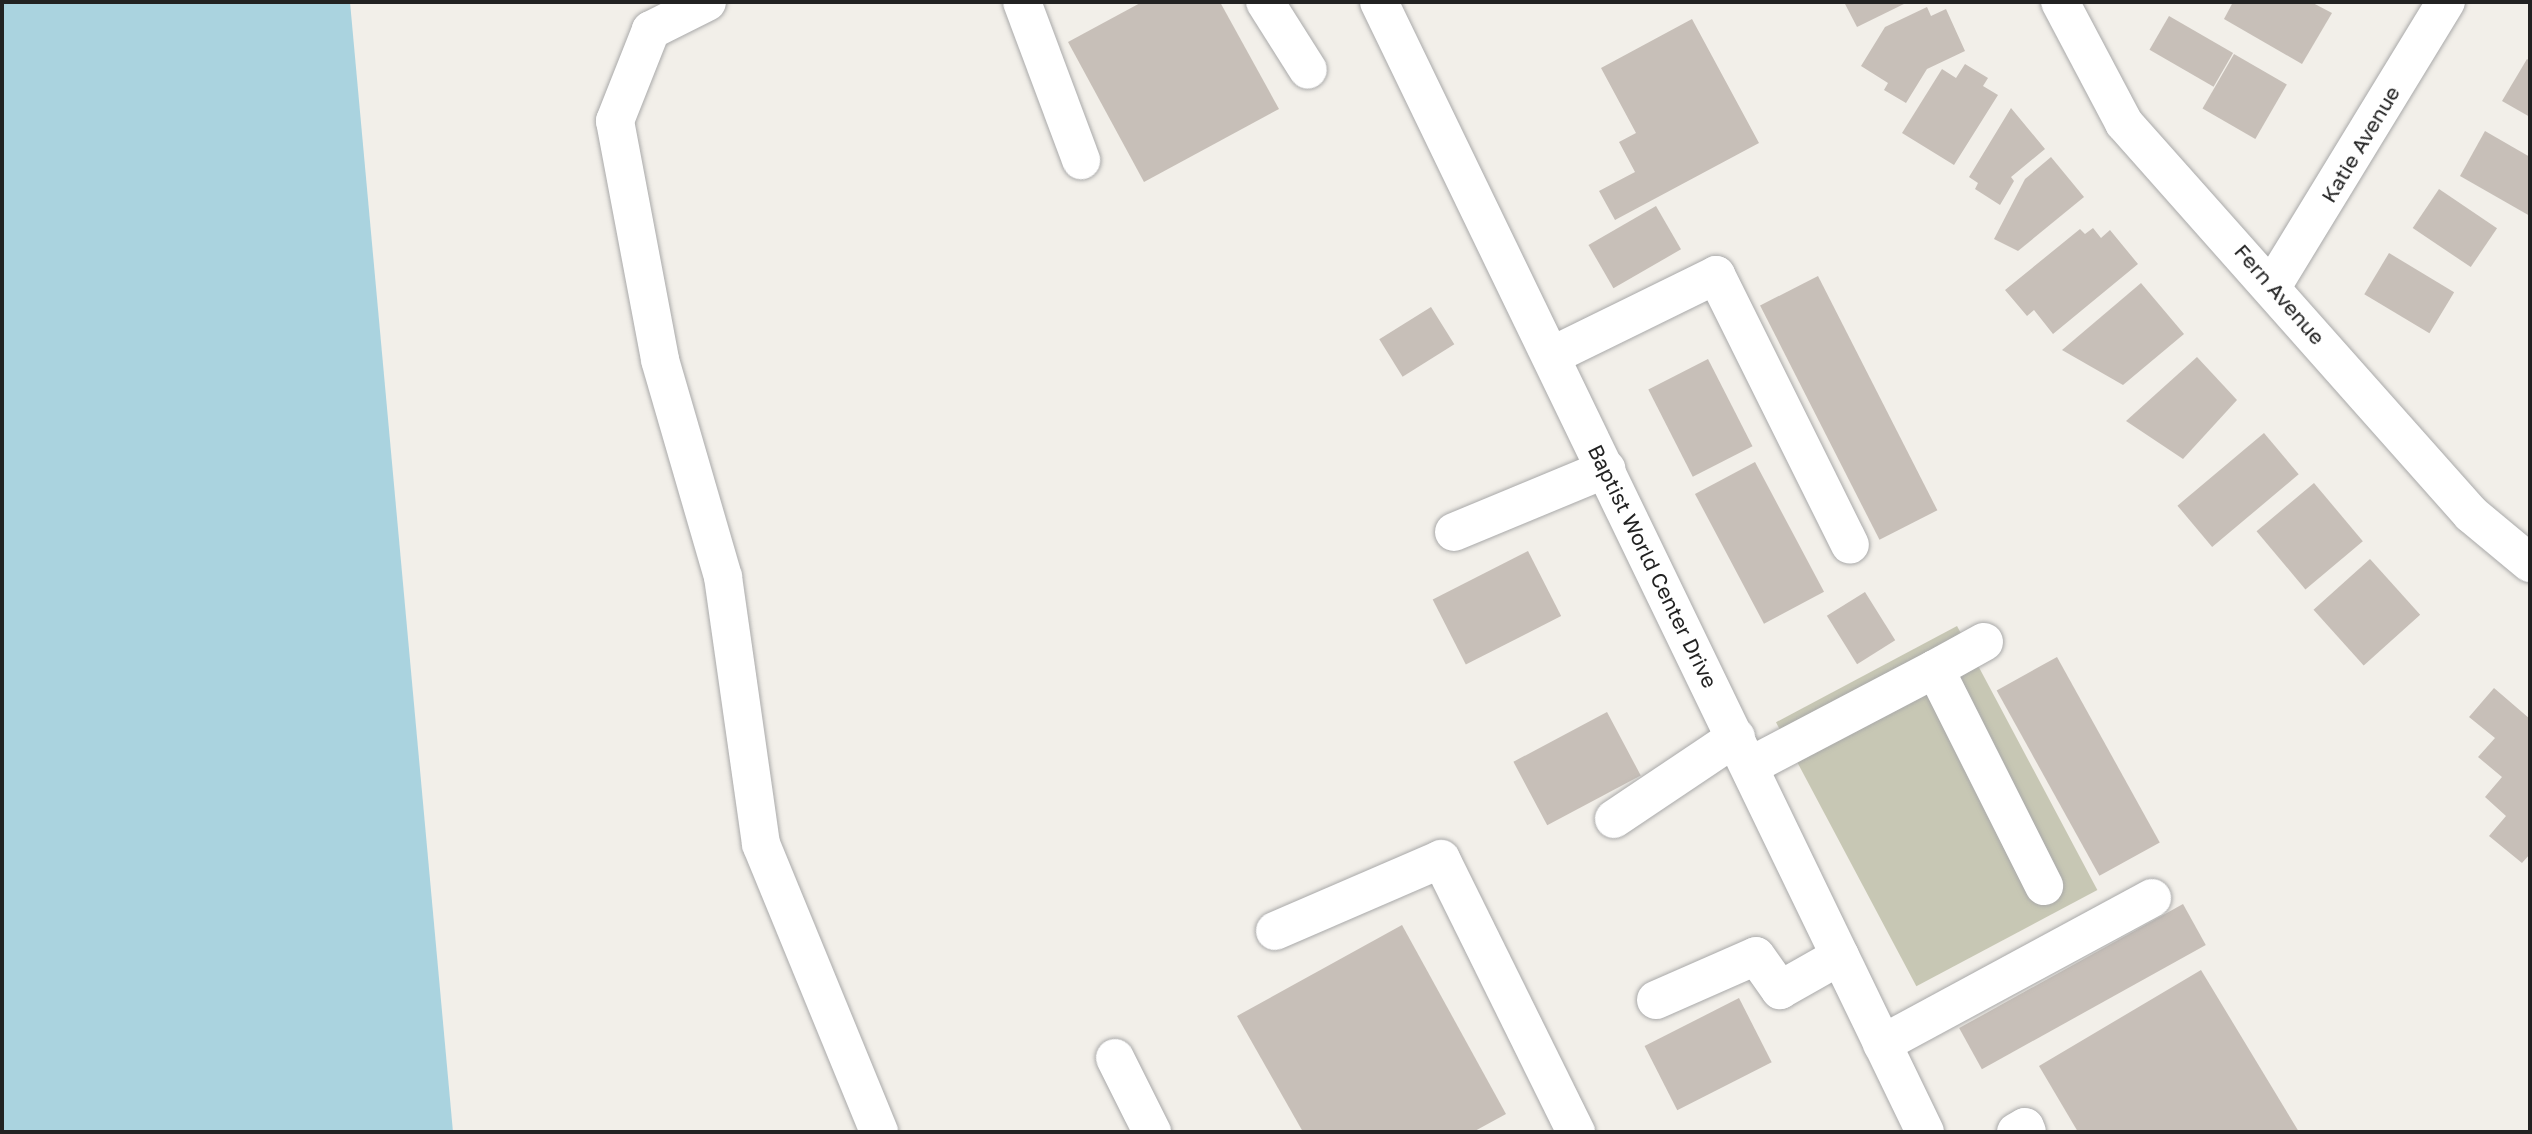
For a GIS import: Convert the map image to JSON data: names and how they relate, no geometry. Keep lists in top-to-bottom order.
{
  "streets": {
    "street": ["Katie Avenue", "Fern Avenue", "Baptist World Center Drive"]
  },
  "crossings": [
    ["Katie Avenue", "Fern Avenue"]
  ]
}
